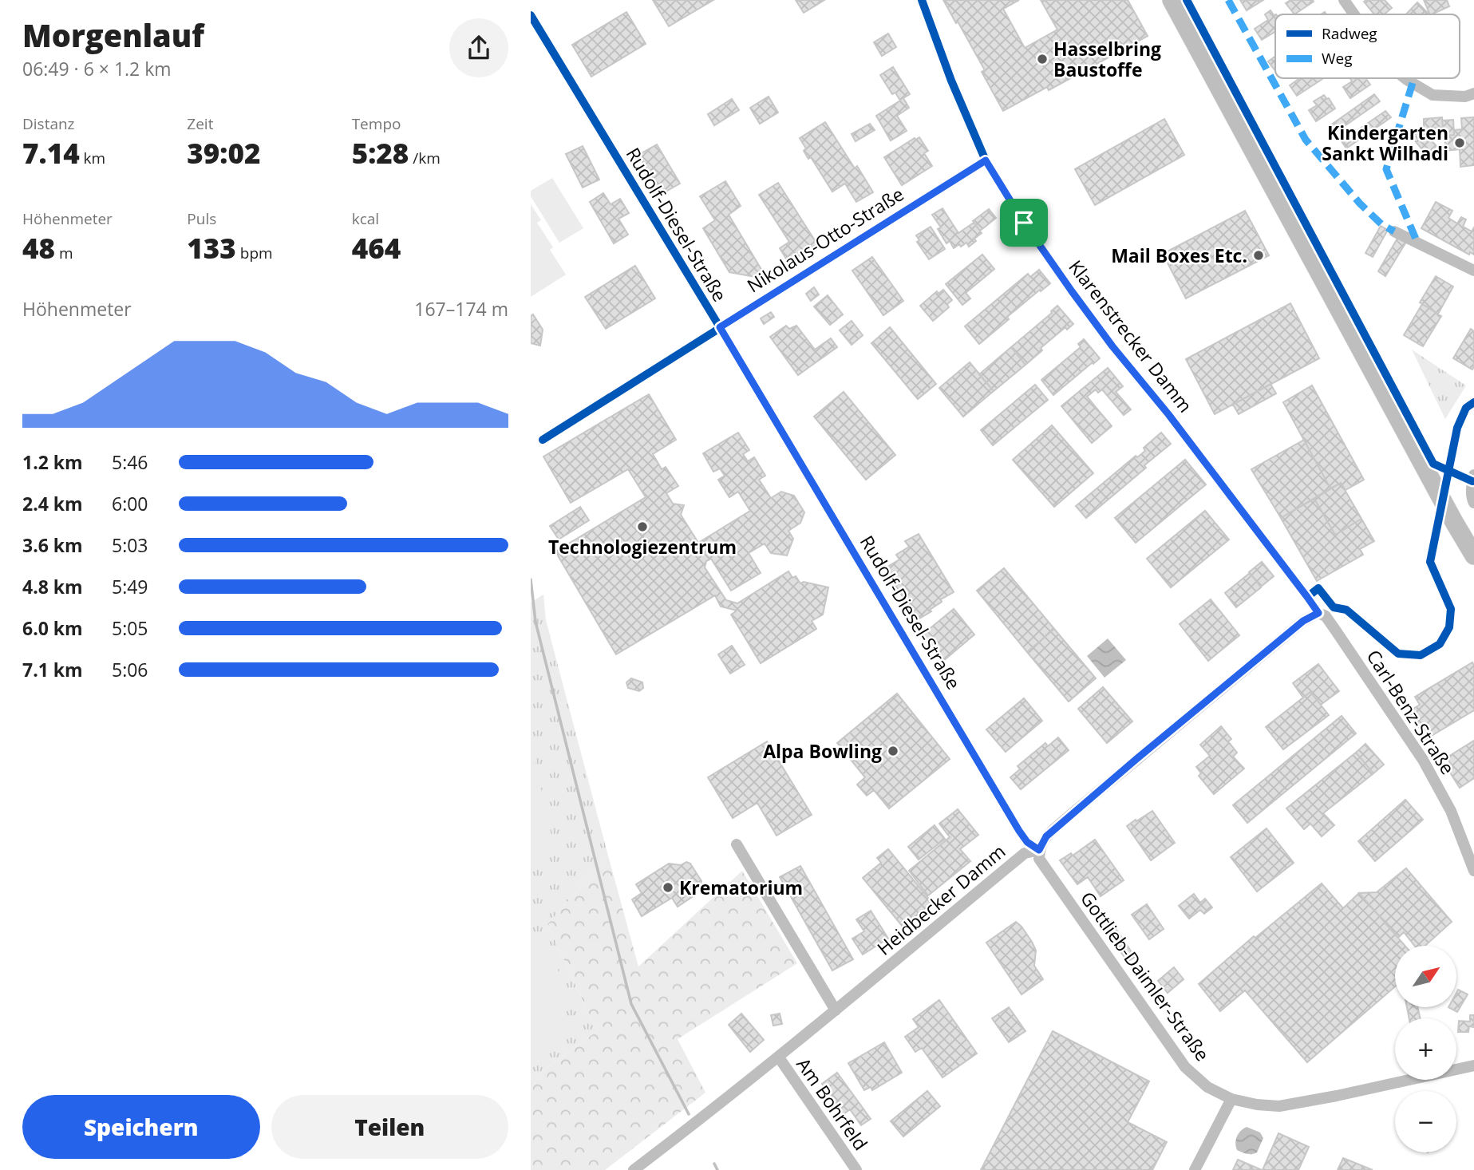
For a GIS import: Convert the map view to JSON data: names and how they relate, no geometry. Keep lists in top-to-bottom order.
{
  "streets": {
    "street": [
      "Rudolf-Diesel-Straße",
      "Nikolaus-Otto-Straße",
      "Klarenstrecker Damm",
      "Carl-Benz-Straße",
      "Heidbecker Damm",
      "Gottlieb-Daimler-Straße",
      "Am Bohrfeld"
    ]
  },
  "crossings": [
    ["Rudolf-Diesel-Straße", "Nikolaus-Otto-Straße"],
    ["Rudolf-Diesel-Straße", "Heidbecker Damm"],
    ["Rudolf-Diesel-Straße", "Gottlieb-Daimler-Straße"],
    ["Nikolaus-Otto-Straße", "Klarenstrecker Damm"],
    ["Klarenstrecker Damm", "Carl-Benz-Straße"],
    ["Klarenstrecker Damm", "Heidbecker Damm"],
    ["Carl-Benz-Straße", "Heidbecker Damm"],
    ["Heidbecker Damm", "Gottlieb-Daimler-Straße"],
    ["Heidbecker Damm", "Am Bohrfeld"]
  ],
  "places": [
    "Hasselbring Baustoffe",
    "Kindergarten Sankt Wilhadi",
    "Mail Boxes Etc.",
    "Technologiezentrum",
    "Alpa Bowling",
    "Krematorium"
  ],
  "legend": ["Radweg", "Weg"],
  "north": "top right",
  "page": {
    "heading": ["Morgenlauf", "06:49 · 6 × 1.2 km"],
    "stats": [
      ["Distanz", "7.14 km"],
      ["Zeit", "39:02"],
      ["Tempo", "5:28 /km"],
      ["Höhenmeter", "48 m"],
      ["Puls", "133 bpm"],
      ["kcal", "464"]
    ],
    "chart": ["Höhenmeter", "167–174 m"],
    "list": [
      {
        "name": "1.2 km",
        "note": "5:46"
      },
      {
        "name": "2.4 km",
        "note": "6:00"
      },
      {
        "name": "3.6 km",
        "note": "5:03"
      },
      {
        "name": "4.8 km",
        "note": "5:49"
      },
      {
        "name": "6.0 km",
        "note": "5:05"
      },
      {
        "name": "7.1 km",
        "note": "5:06"
      }
    ],
    "map_buttons": ["+", "−"],
    "buttons": ["Speichern", "Teilen"]
  }
}
